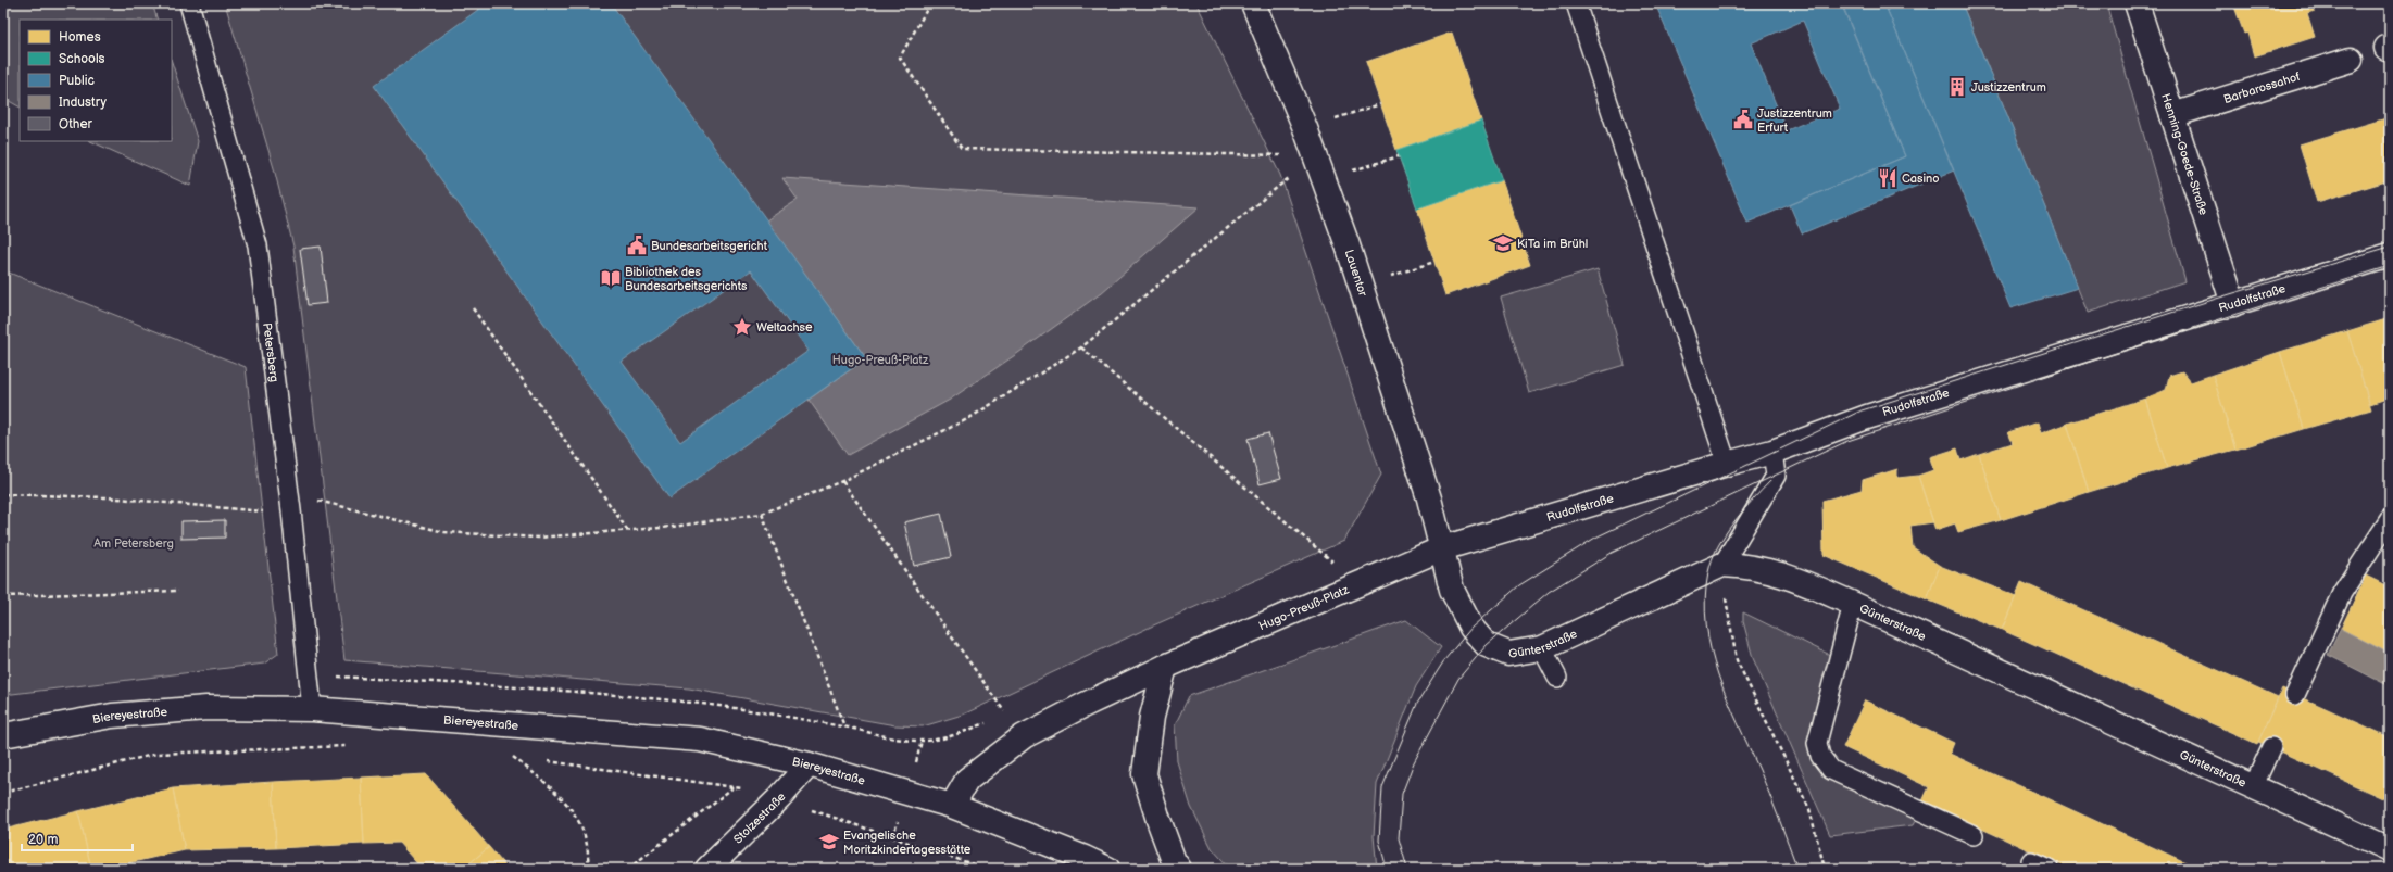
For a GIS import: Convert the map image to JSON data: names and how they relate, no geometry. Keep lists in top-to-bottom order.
{
  "streets": {
    "street": [
      "Barbarossahof",
      "Henning-Goede-Straße",
      "Lauentor",
      "Rudolfstraße",
      "Hugo-Preuß-Platz",
      "Günterstraße",
      "Biereyestraße",
      "Stolzestraße"
    ],
    "lane": ["Petersberg"]
  },
  "crossings": [
    ["Barbarossahof", "Henning-Goede-Straße"],
    ["Henning-Goede-Straße", "Rudolfstraße"],
    ["Lauentor", "Rudolfstraße"],
    ["Lauentor", "Hugo-Preuß-Platz"],
    ["Lauentor", "Günterstraße"],
    ["Rudolfstraße", "Hugo-Preuß-Platz"],
    ["Rudolfstraße", "Günterstraße"],
    ["Petersberg", "Biereyestraße"],
    ["Hugo-Preuß-Platz", "Günterstraße"],
    ["Hugo-Preuß-Platz", "Biereyestraße"],
    ["Biereyestraße", "Stolzestraße"]
  ],
  "parks": ["Hugo-Preuß-Platz", "Am Petersberg"],
  "places": {
    "building": ["Justizzentrum"],
    "public building": ["Justizzentrum Erfurt", "Bundesarbeitsgericht"],
    "restaurant": ["Casino"],
    "school or university": ["KiTa im Brühl", "Evangelische Moritzkindertagesstätte"],
    "library": ["Bibliothek des Bundesarbeitsgerichts"],
    "place": ["Weltachse"]
  },
  "legend": [
    "Homes",
    "Schools",
    "Public",
    "Industry",
    "Other"
  ],
  "scale_bar": "20 m"
}
